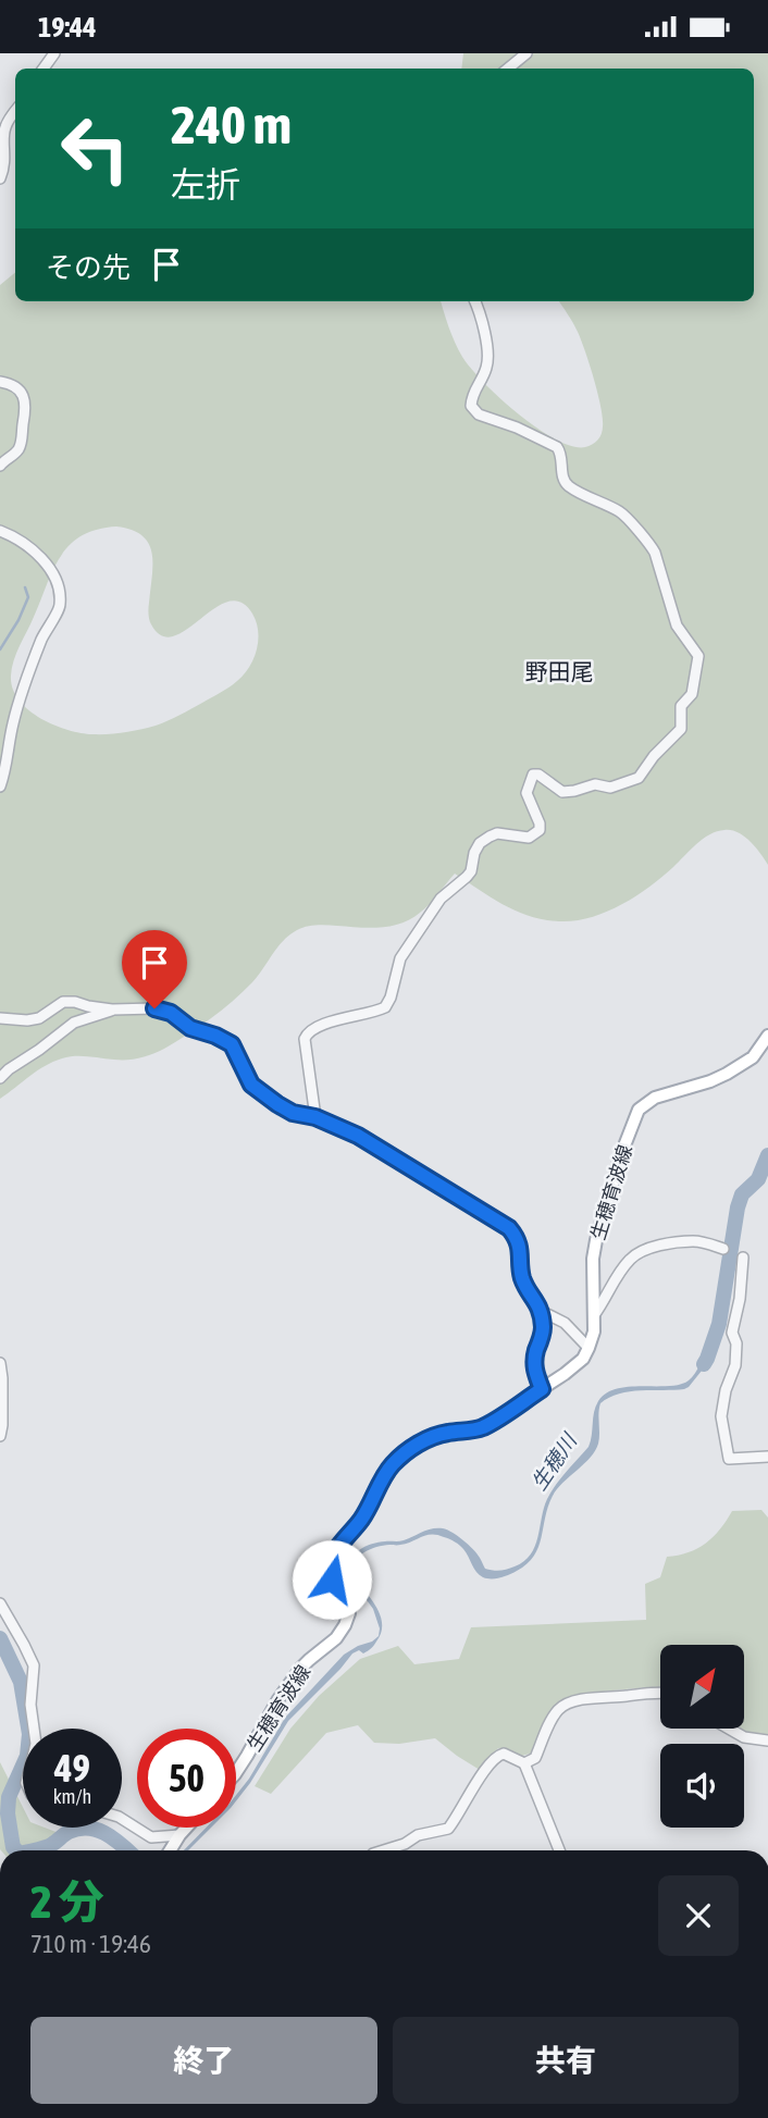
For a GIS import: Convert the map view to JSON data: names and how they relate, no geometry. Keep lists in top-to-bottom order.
{
  "streets": {
    "main road": ["生穂育波線"]
  },
  "districts": ["野田尾"],
  "water": ["生穂川"],
  "north": "top right",
  "page": {
    "status": "19:44",
    "turn": ["240 m", "左折"],
    "then": "その先",
    "speed": "49 km/h",
    "limit": "50",
    "heading": ["2 分", "710 m · 19:46"],
    "buttons": ["終了", "共有"]
  }
}
